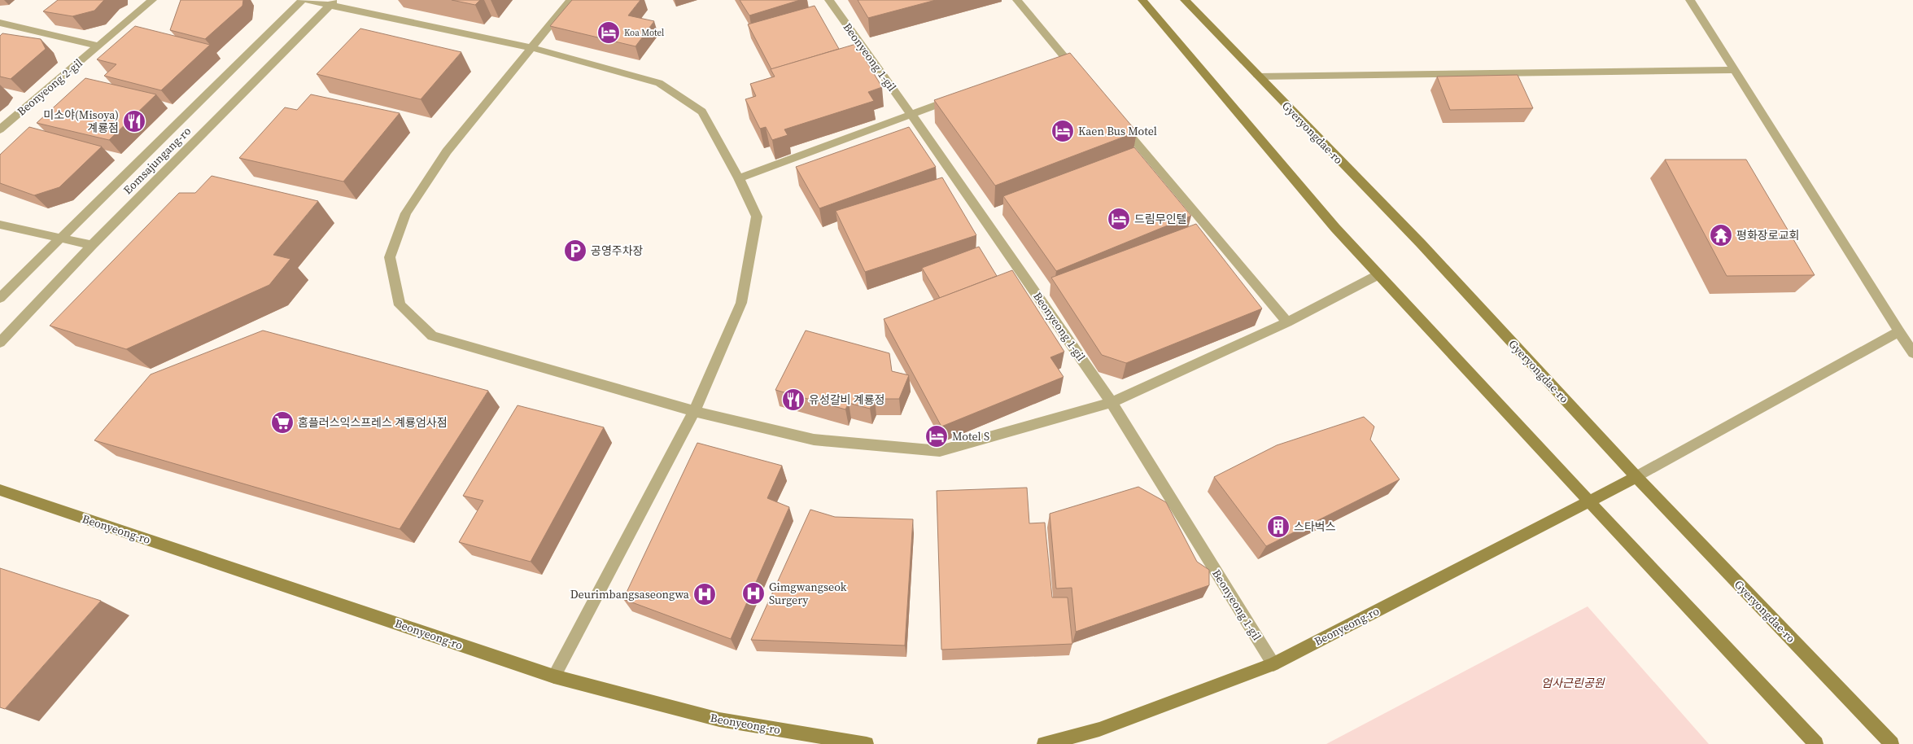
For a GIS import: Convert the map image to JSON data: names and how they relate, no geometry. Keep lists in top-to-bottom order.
{
  "streets": {
    "main road": ["Gyeryongdae-ro", "Beonyeong-ro"],
    "street": ["Beonyeong 1-gil", "Beonyeong 2-gil", "Eomsajungang-ro"]
  },
  "crossings": [
    ["Beonyeong 1-gil", "Beonyeong-ro"],
    ["Gyeryongdae-ro", "Beonyeong-ro"]
  ],
  "parks": ["엄사근린공원"],
  "places": {
    "hotel": [
      "Koa Motel",
      "Kaen Bus Motel",
      "드림무인텔",
      "Motel S"
    ],
    "restaurant": ["미소야(Misoya) 계룡점", "유성갈비 계룡정"],
    "temple": ["평화장로교회"],
    "parking": ["공영주차장"],
    "supermarket": ["홈플러스익스프레스 계룡엄사점"],
    "building": ["스타벅스"],
    "hospital": ["Gimgwangseok Surgery", "Deurimbangsaseongwa"]
  }
}
